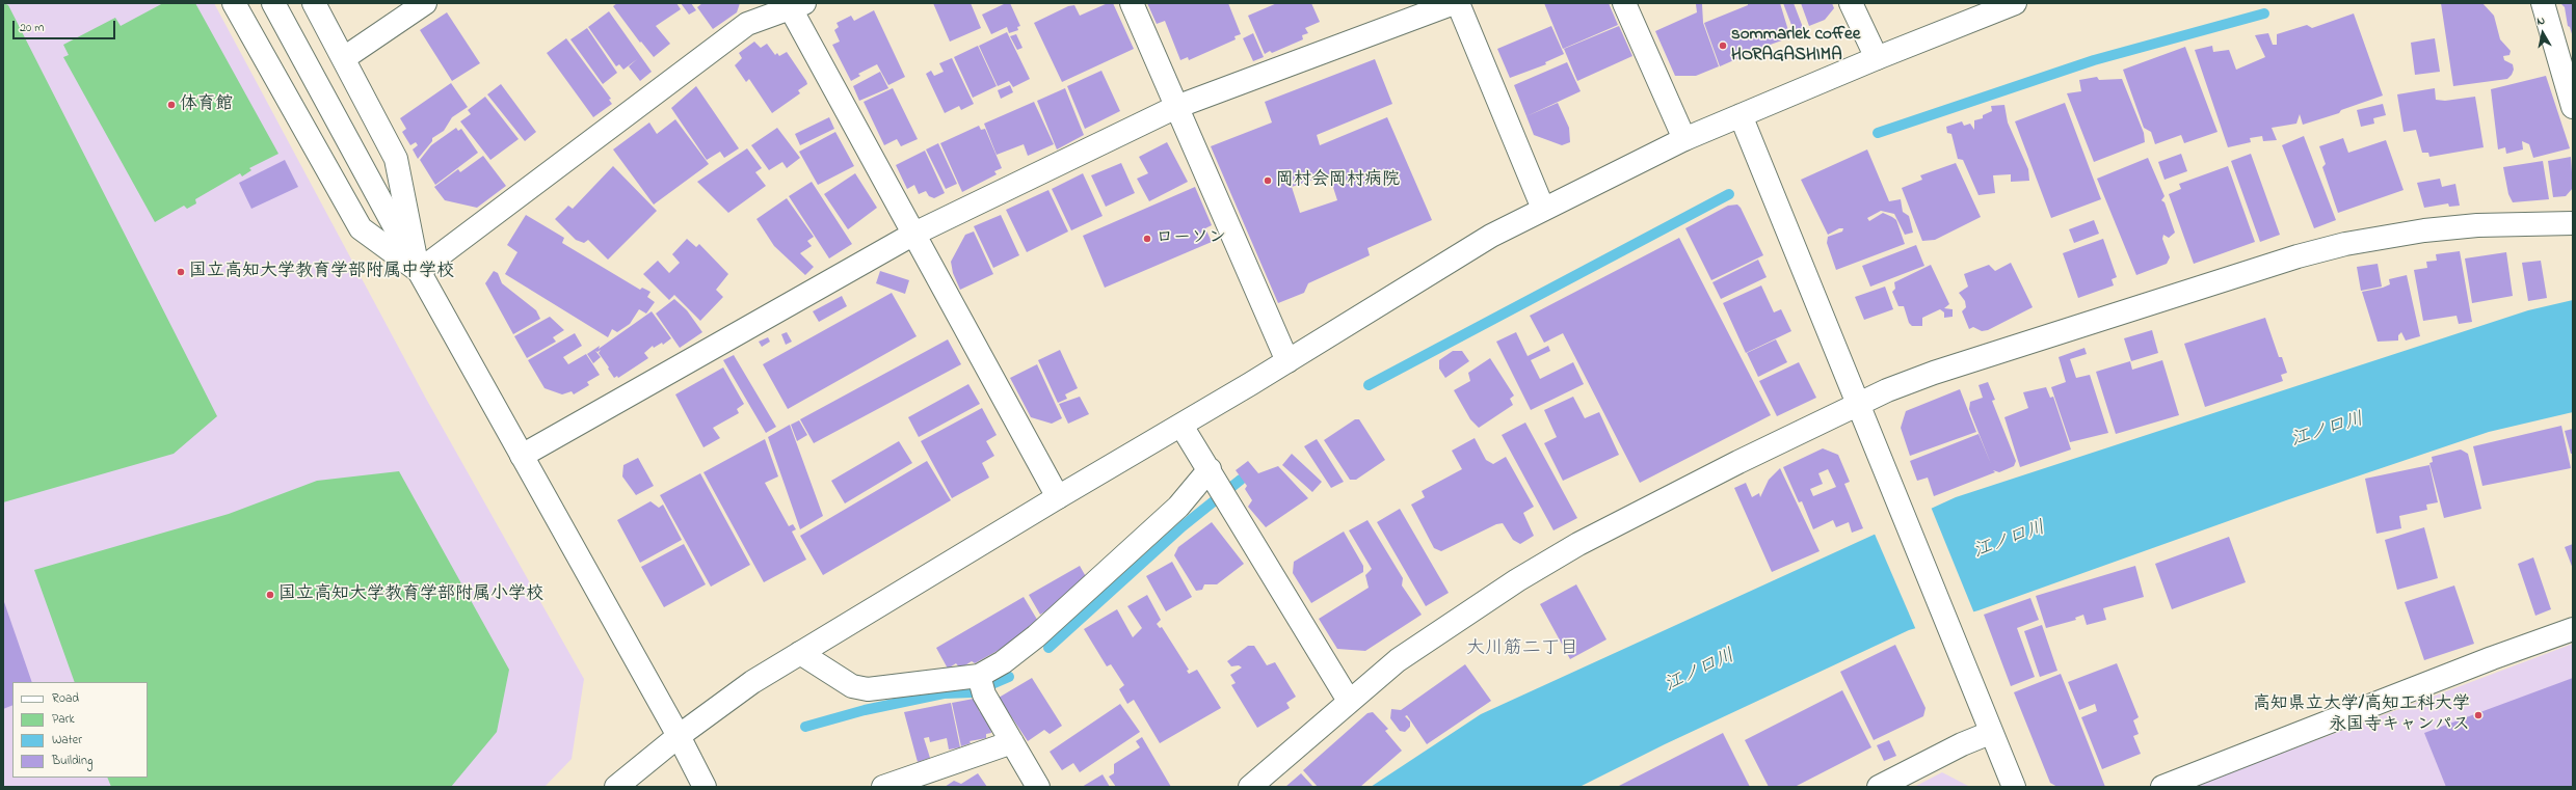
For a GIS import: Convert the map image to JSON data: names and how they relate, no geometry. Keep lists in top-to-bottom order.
{
  "districts": ["大川筋二丁目"],
  "water": ["江ノ口川"],
  "places": [
    "sommarlek coffee HORAGASHIMA",
    "体育館",
    "岡村会岡村病院",
    "ローソン",
    "国立高知大学教育学部附属中学校",
    "国立高知大学教育学部附属小学校",
    "高知県立大学/高知工科大学 永国寺キャンパス"
  ],
  "legend": [
    "Road",
    "Park",
    "Water",
    "Building"
  ],
  "scale_bar": "20 m",
  "north": "top"
}
